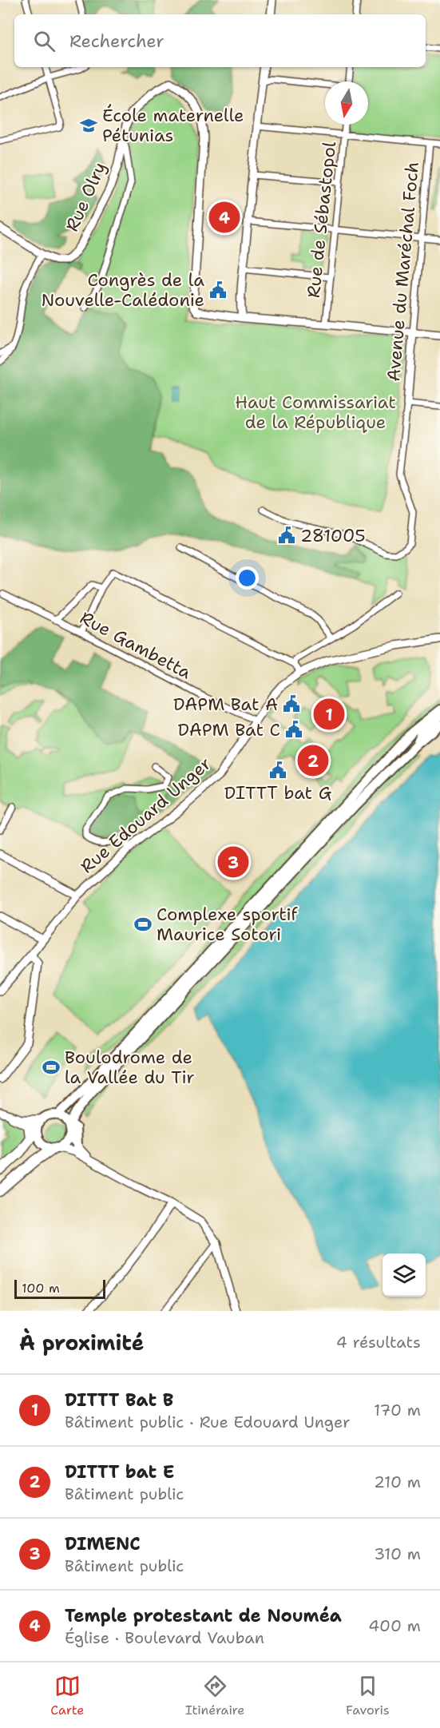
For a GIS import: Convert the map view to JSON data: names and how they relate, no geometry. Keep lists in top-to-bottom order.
{
  "streets": {
    "street": [
      "Rue Olry",
      "Rue de Sébastopol",
      "Avenue du Maréchal Foch",
      "Rue Gambetta",
      "Rue Edouard Unger"
    ]
  },
  "crossings": [
    ["Rue Gambetta", "Rue Edouard Unger"]
  ],
  "parks": ["Haut Commissariat de la République"],
  "places": {
    "school or university": ["École maternelle Pétunias"],
    "public building": [
      "Congrès de la Nouvelle-Calédonie",
      "281005",
      "DAPM Bat A",
      "DAPM Bat C",
      "DITTT bat G"
    ],
    "sports": ["Complexe sportif Maurice Sotori", "Boulodrome de la Vallée du Tir"]
  },
  "scale_bar": "100 m",
  "north": "bottom",
  "page": {
    "search": "Rechercher",
    "pins": [
      "4",
      "1",
      "2",
      "3"
    ],
    "scale": "100 m",
    "heading": ["À proximité", "4 résultats"],
    "list": [
      {
        "mark": "1",
        "name": "DITTT Bat B",
        "note": "Bâtiment public · Rue Edouard Unger",
        "value": "170 m"
      },
      {
        "mark": "2",
        "name": "DITTT bat E",
        "note": "Bâtiment public",
        "value": "210 m"
      },
      {
        "mark": "3",
        "name": "DIMENC",
        "note": "Bâtiment public",
        "value": "310 m"
      },
      {
        "mark": "4",
        "name": "Temple protestant de Nouméa",
        "note": "Église · Boulevard Vauban",
        "value": "400 m"
      }
    ],
    "nav": ["Carte", "Itinéraire", "Favoris"]
  }
}
